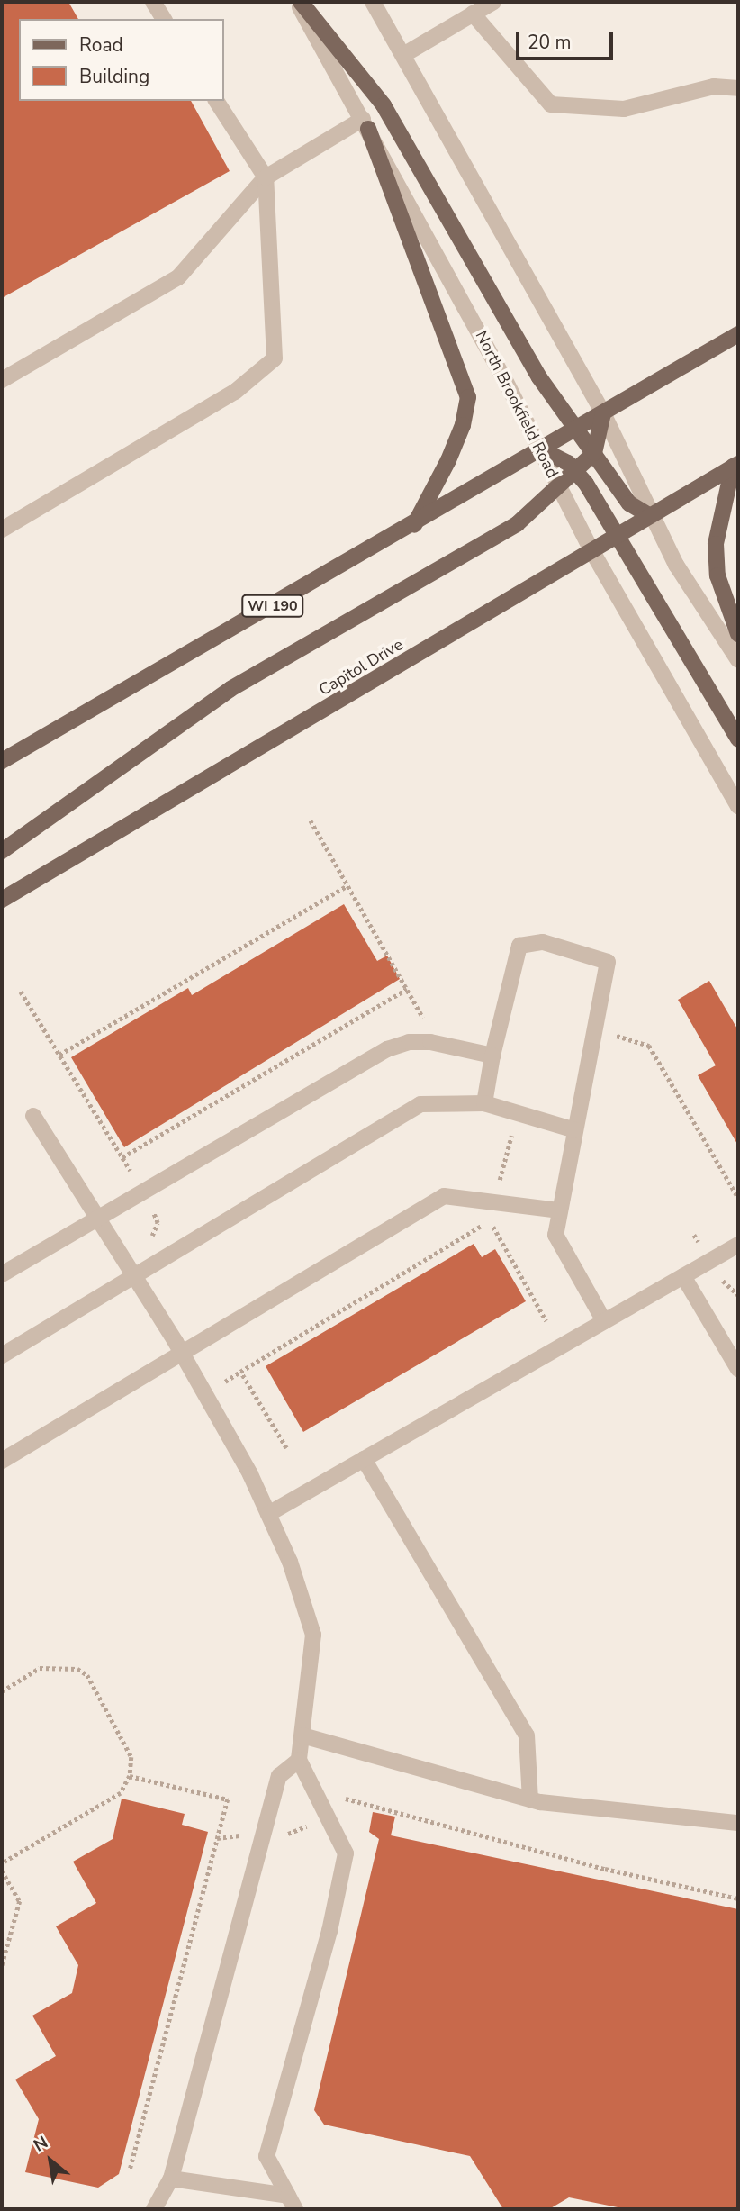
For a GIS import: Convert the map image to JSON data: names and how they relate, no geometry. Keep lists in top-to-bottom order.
{
  "streets": {
    "main road": ["WI 190", "Capitol Drive"],
    "street": ["North Brookfield Road"]
  },
  "crossings": [
    ["North Brookfield Road", "WI 190"],
    ["North Brookfield Road", "Capitol Drive"]
  ],
  "legend": ["Road", "Building"],
  "scale_bar": "20 m",
  "north": "top left"
}
